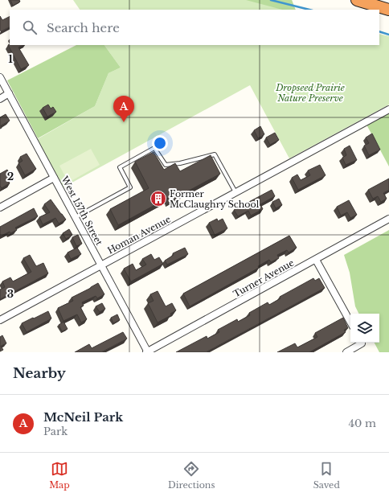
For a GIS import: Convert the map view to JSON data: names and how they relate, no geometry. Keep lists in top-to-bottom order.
{
  "streets": {
    "street": ["West 157th Street", "Homan Avenue", "Turner Avenue"]
  },
  "crossings": [
    ["West 157th Street", "Homan Avenue"],
    ["West 157th Street", "Turner Avenue"]
  ],
  "parks": ["Dropseed Prairie Nature Preserve"],
  "places": {
    "building": ["Former McClaughry School"]
  },
  "page": {
    "search": "Search here",
    "pins": "A",
    "heading": "Nearby",
    "list": [
      {
        "mark": "A",
        "name": "McNeil Park",
        "note": "Park",
        "value": "40 m"
      }
    ],
    "nav": ["Map", "Directions", "Saved"]
  },
  "grid": {
    "rows": ["1", "2", "3"]
  }
}
